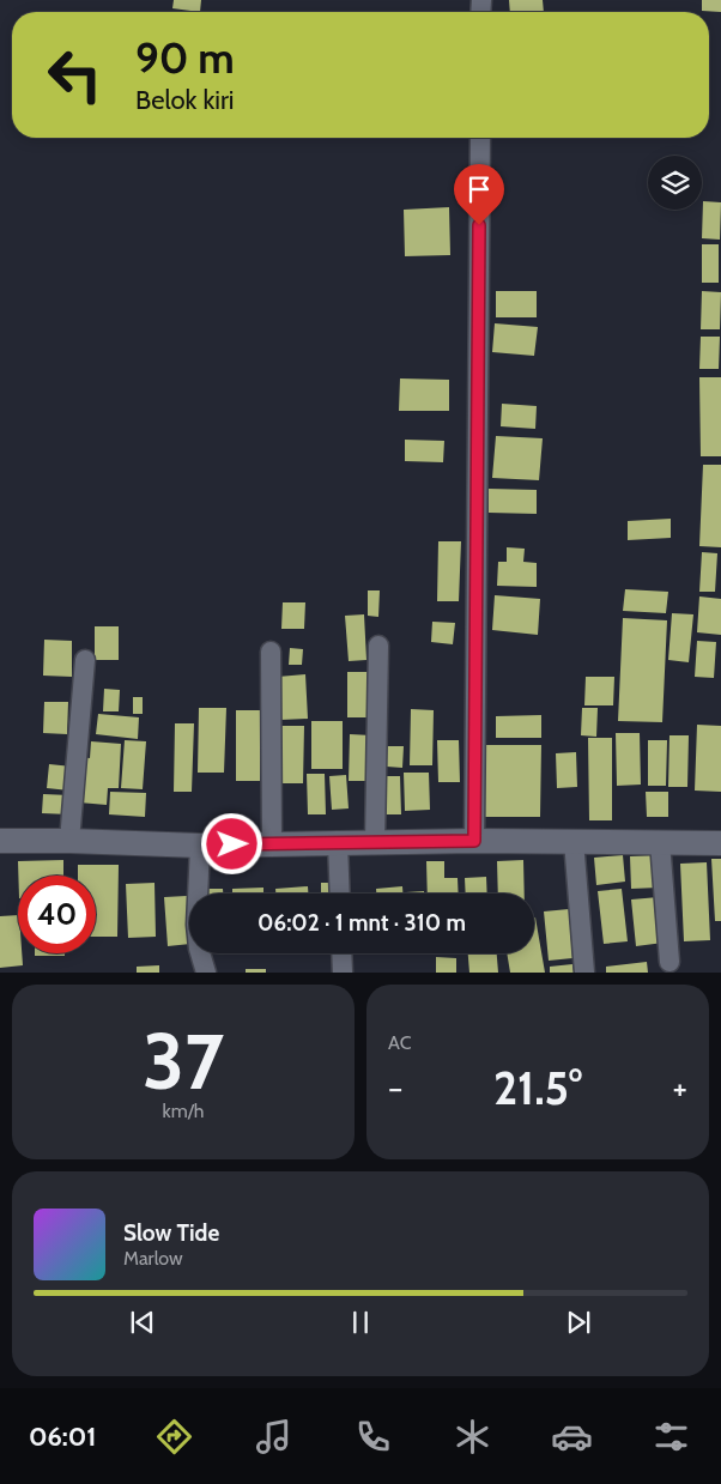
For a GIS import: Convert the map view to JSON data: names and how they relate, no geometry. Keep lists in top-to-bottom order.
{
  "page": {
    "turn": ["90 m", "Belok kiri"],
    "limit": "40",
    "trip": "06:02 · 1 mnt · 310 m",
    "tile": [
      ["37", "km/h"],
      "AC"
    ],
    "heat": ["−", "21.5°", "+"],
    "song": ["Slow Tide", "Marlow"],
    "tabs": "06:01"
  }
}
